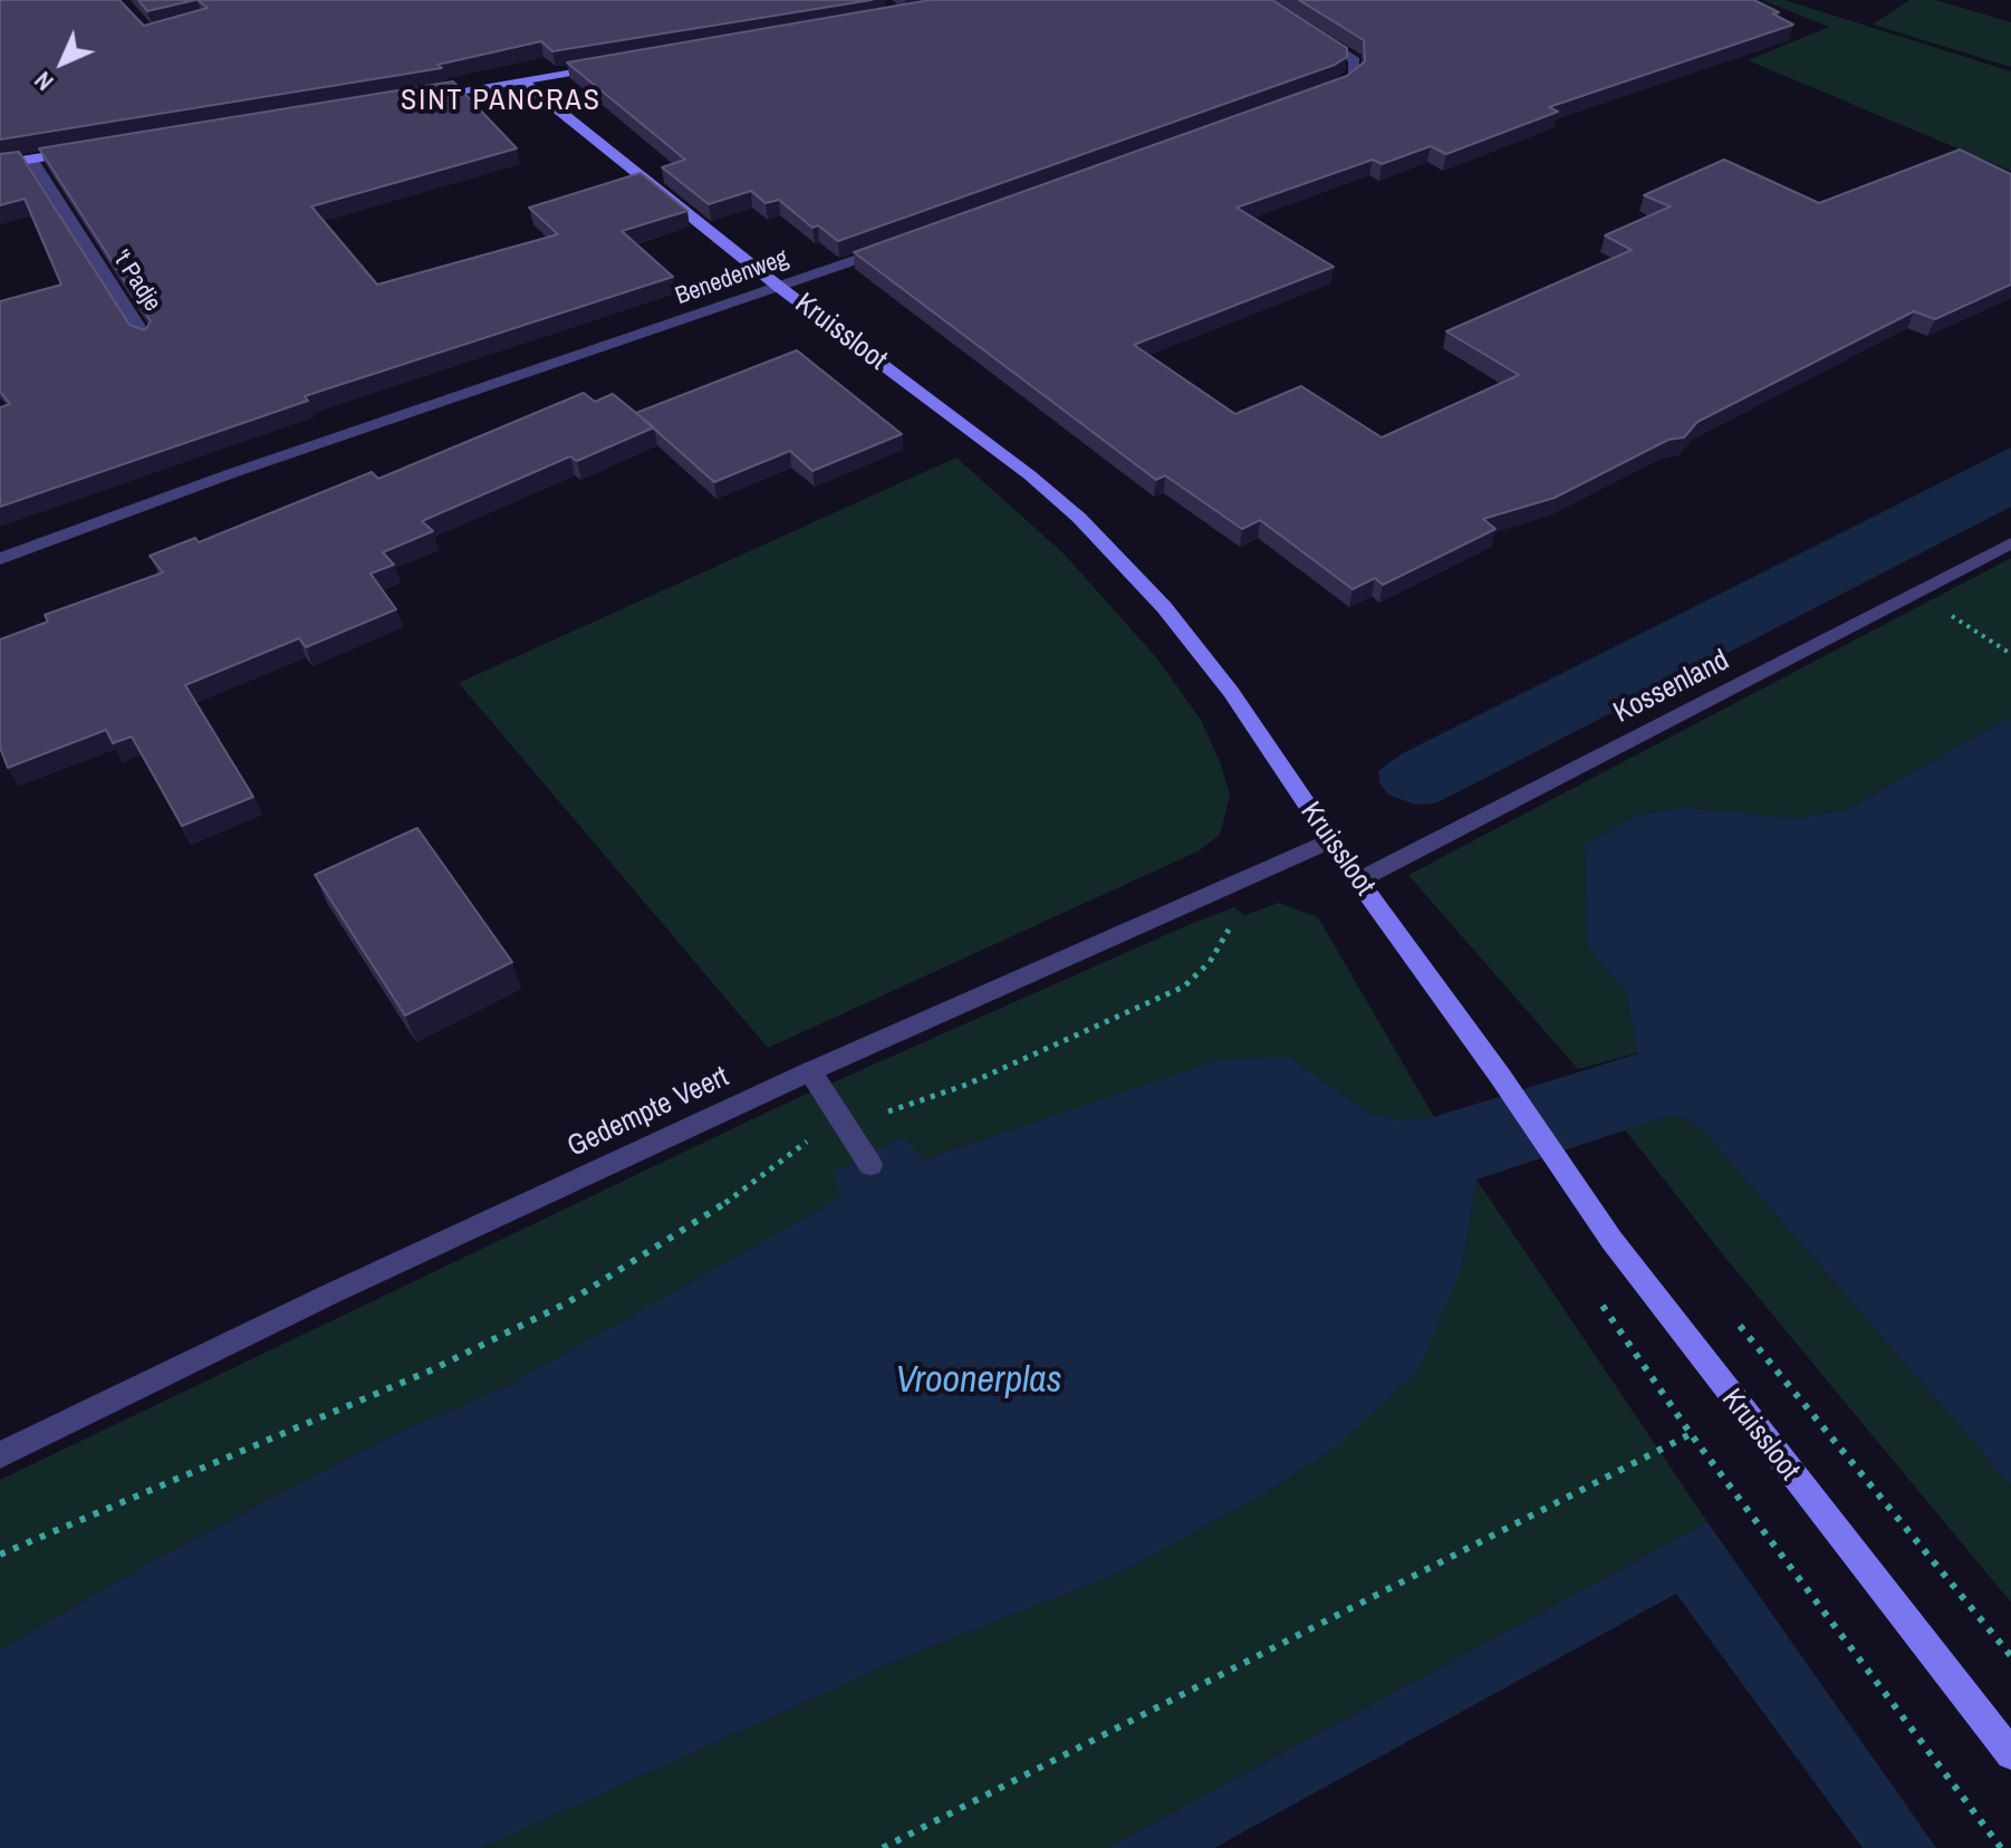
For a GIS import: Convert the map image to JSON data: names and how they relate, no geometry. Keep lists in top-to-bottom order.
{
  "streets": {
    "street": [
      "Benedenweg",
      "'t Padje",
      "Kruissloot",
      "Kossenland",
      "Gedempte Veert"
    ]
  },
  "crossings": [
    ["Benedenweg", "Kruissloot"],
    ["Kruissloot", "Kossenland"],
    ["Kruissloot", "Gedempte Veert"]
  ],
  "districts": ["SINT PANCRAS"],
  "water": ["Vroonerplas"],
  "north": "bottom left"
}
